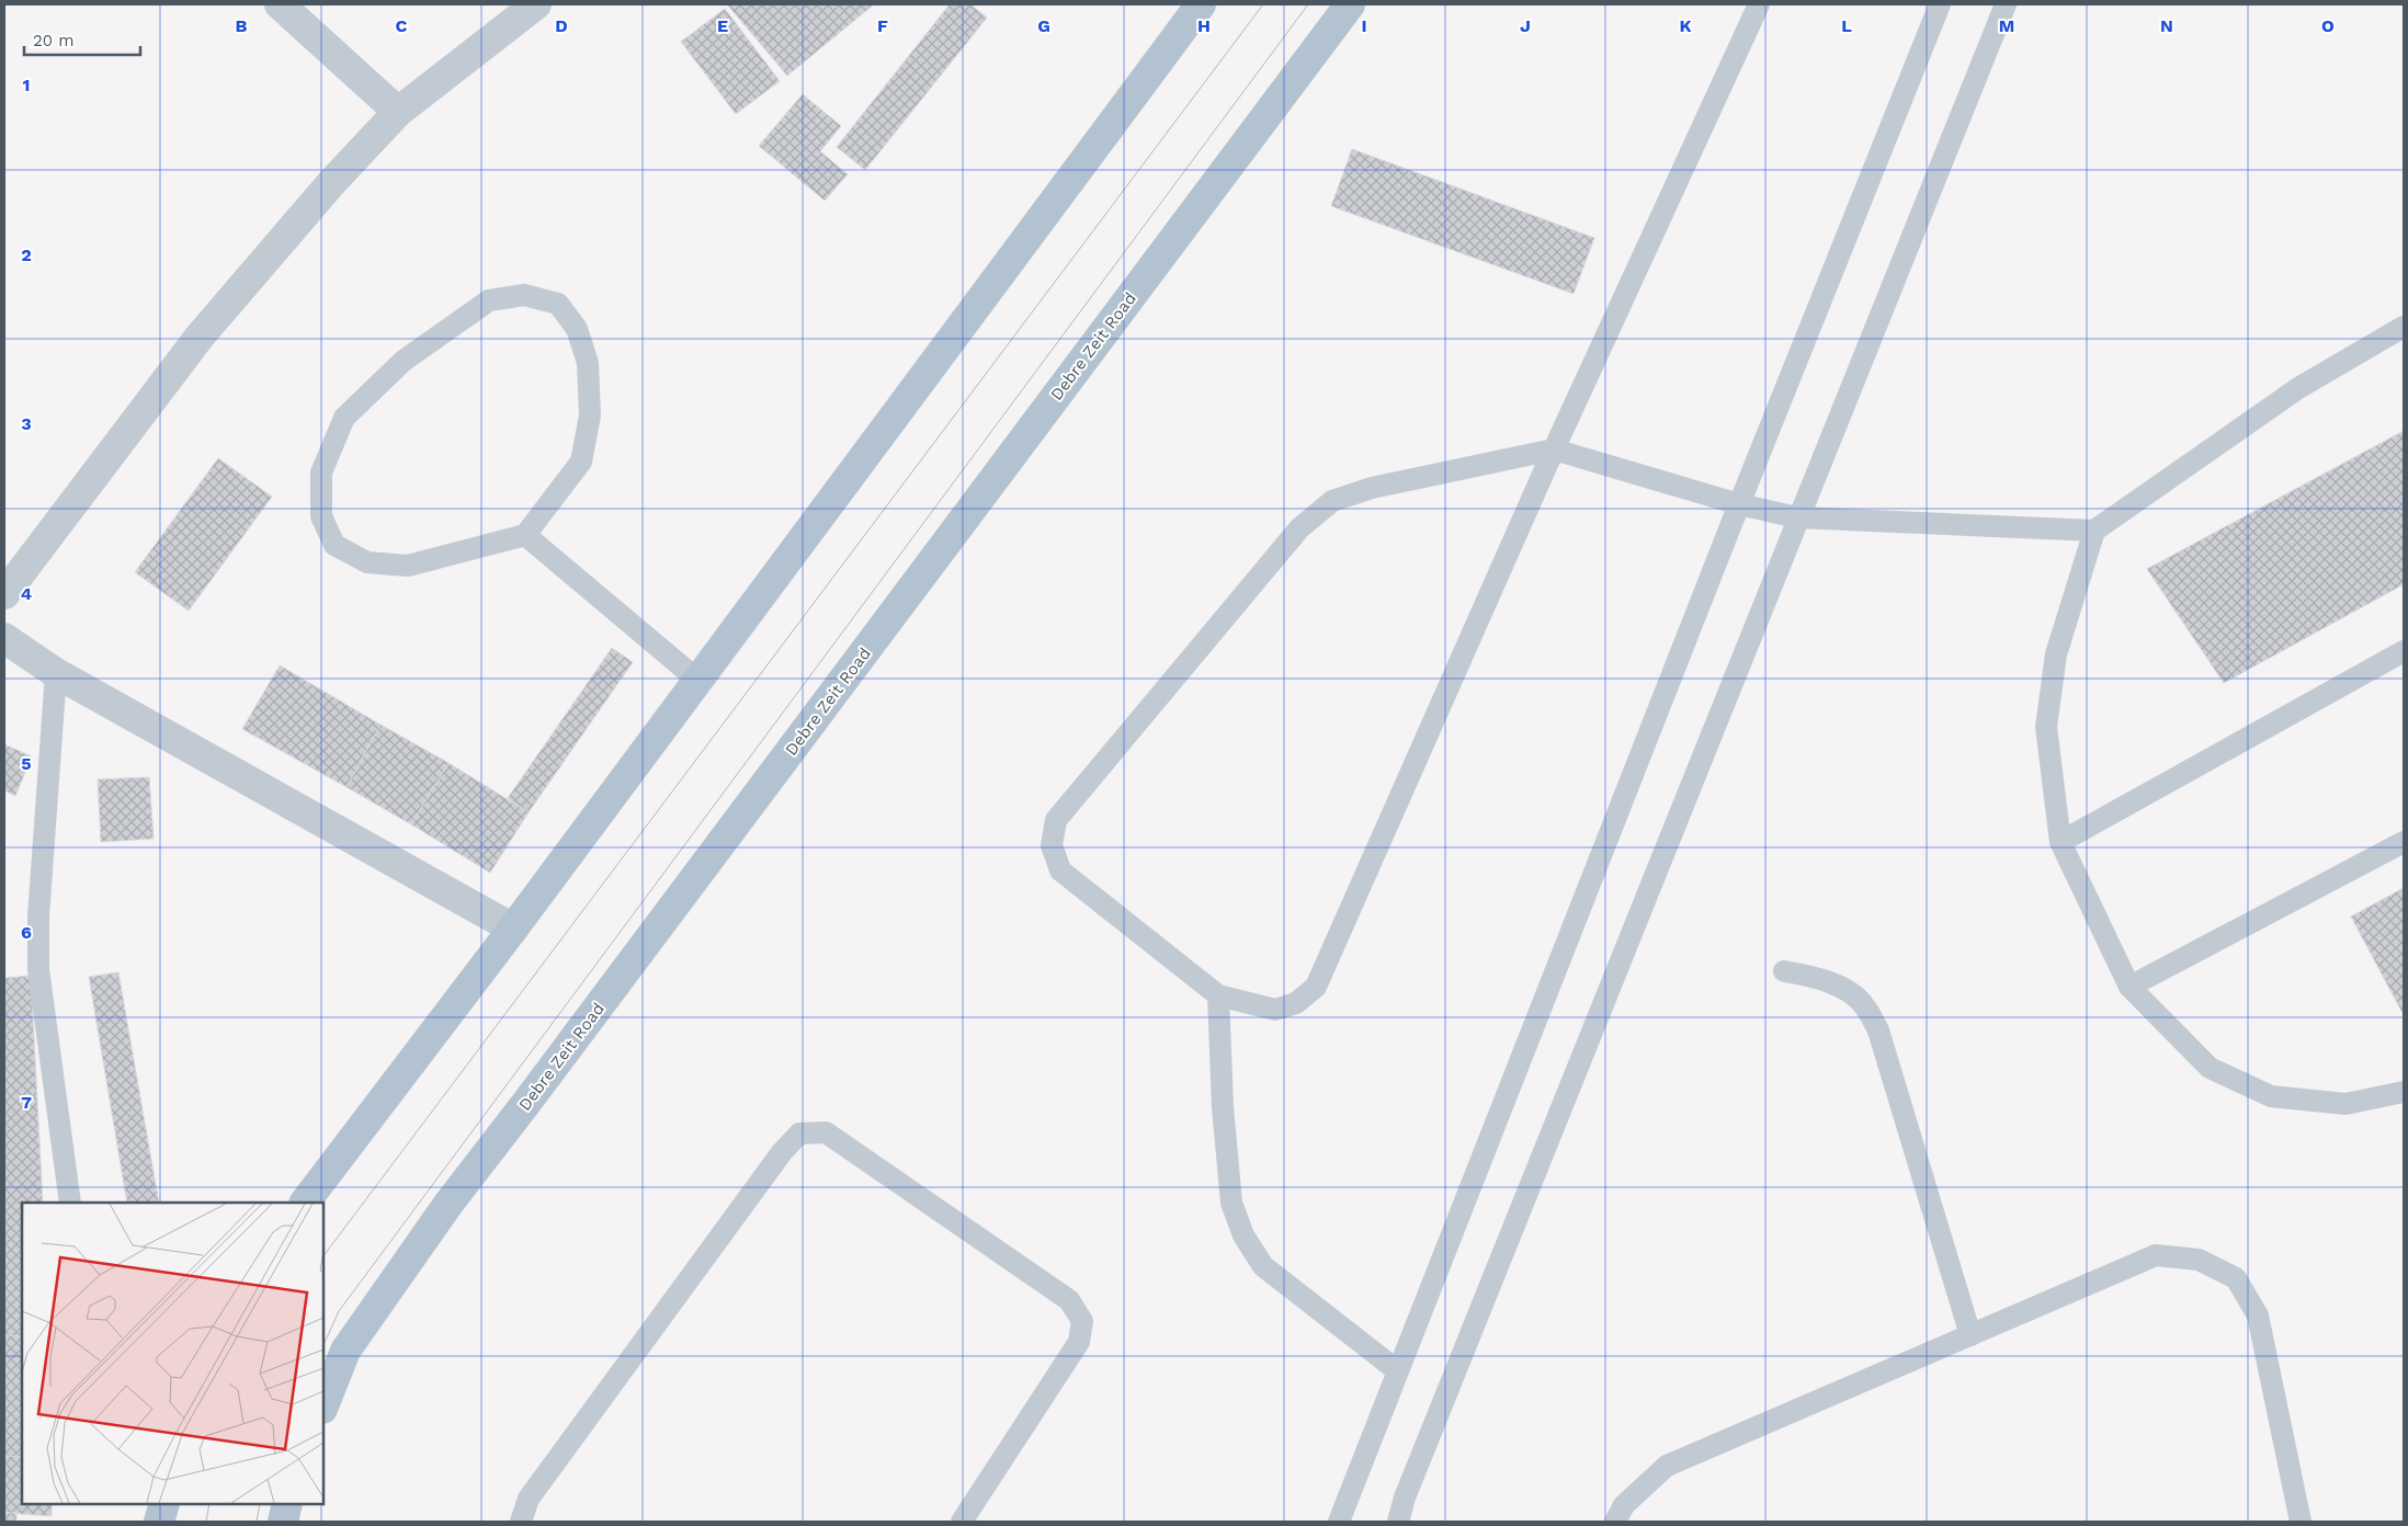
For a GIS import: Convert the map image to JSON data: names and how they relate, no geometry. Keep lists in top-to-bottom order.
{
  "streets": {
    "main road": ["Debre Zeit Road"]
  },
  "scale_bar": "20 m",
  "grid": {
    "columns": [
      "B",
      "C",
      "D",
      "E",
      "F",
      "G",
      "H",
      "I",
      "J",
      "K",
      "L",
      "M",
      "N",
      "O"
    ],
    "rows": [
      "1",
      "2",
      "3",
      "4",
      "5",
      "6",
      "7"
    ]
  }
}
